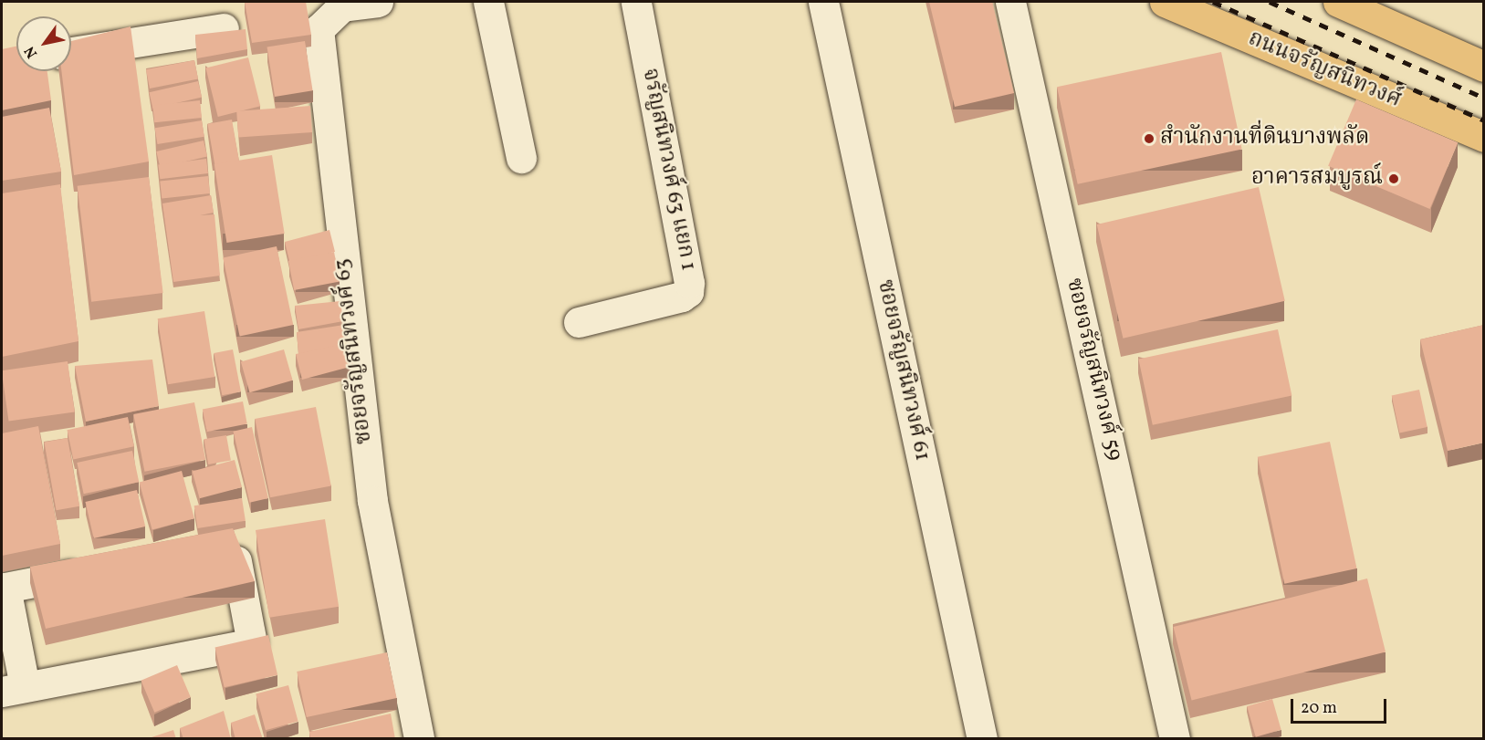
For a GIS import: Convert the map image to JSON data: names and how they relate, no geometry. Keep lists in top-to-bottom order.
{
  "streets": {
    "main road": ["ถนนจรัญสนิทวงศ์"],
    "street": [
      "จรัญสนิทวงศ์ 63 แยก 1",
      "ซอยจรัญสนิทวงศ์ 63",
      "ซอยจรัญสนิทวงศ์ 59",
      "ซอยจรัญสนิทวงศ์ 61"
    ]
  },
  "places": ["สำนักงานที่ดินบางพลัด", "อาคารสมบูรณ์"],
  "scale_bar": "20 m",
  "north": "bottom left"
}
